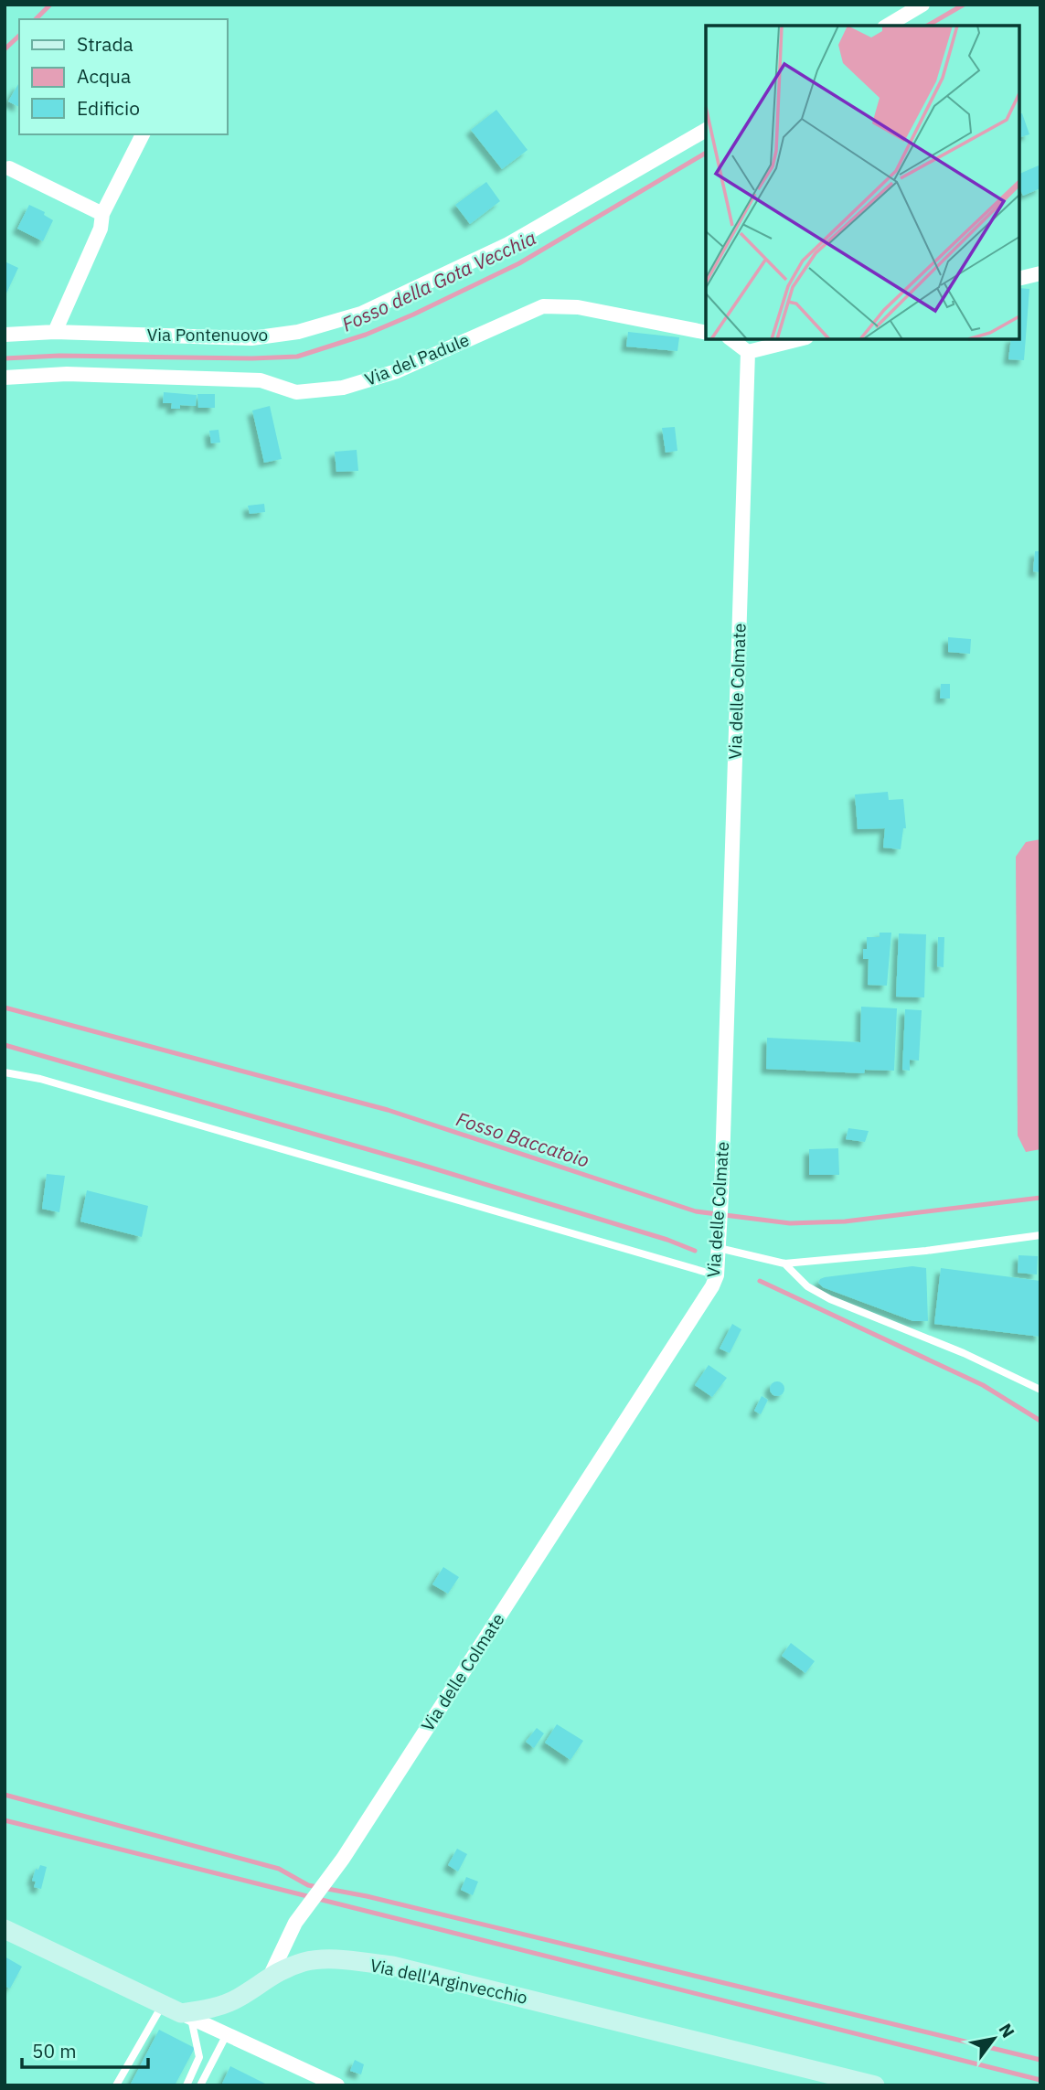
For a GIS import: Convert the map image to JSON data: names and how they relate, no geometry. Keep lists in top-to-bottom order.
{
  "streets": {
    "main road": ["Via dell'Arginvecchio"],
    "street": ["Via Pontenuovo", "Via del Padule", "Via delle Colmate"]
  },
  "crossings": [
    ["Via delle Colmate", "Via dell'Arginvecchio"]
  ],
  "water": ["Fosso della Gota Vecchia", "Fosso Baccatoio"],
  "legend": ["Strada", "Acqua", "Edificio"],
  "scale_bar": "50 m",
  "north": "top right"
}
